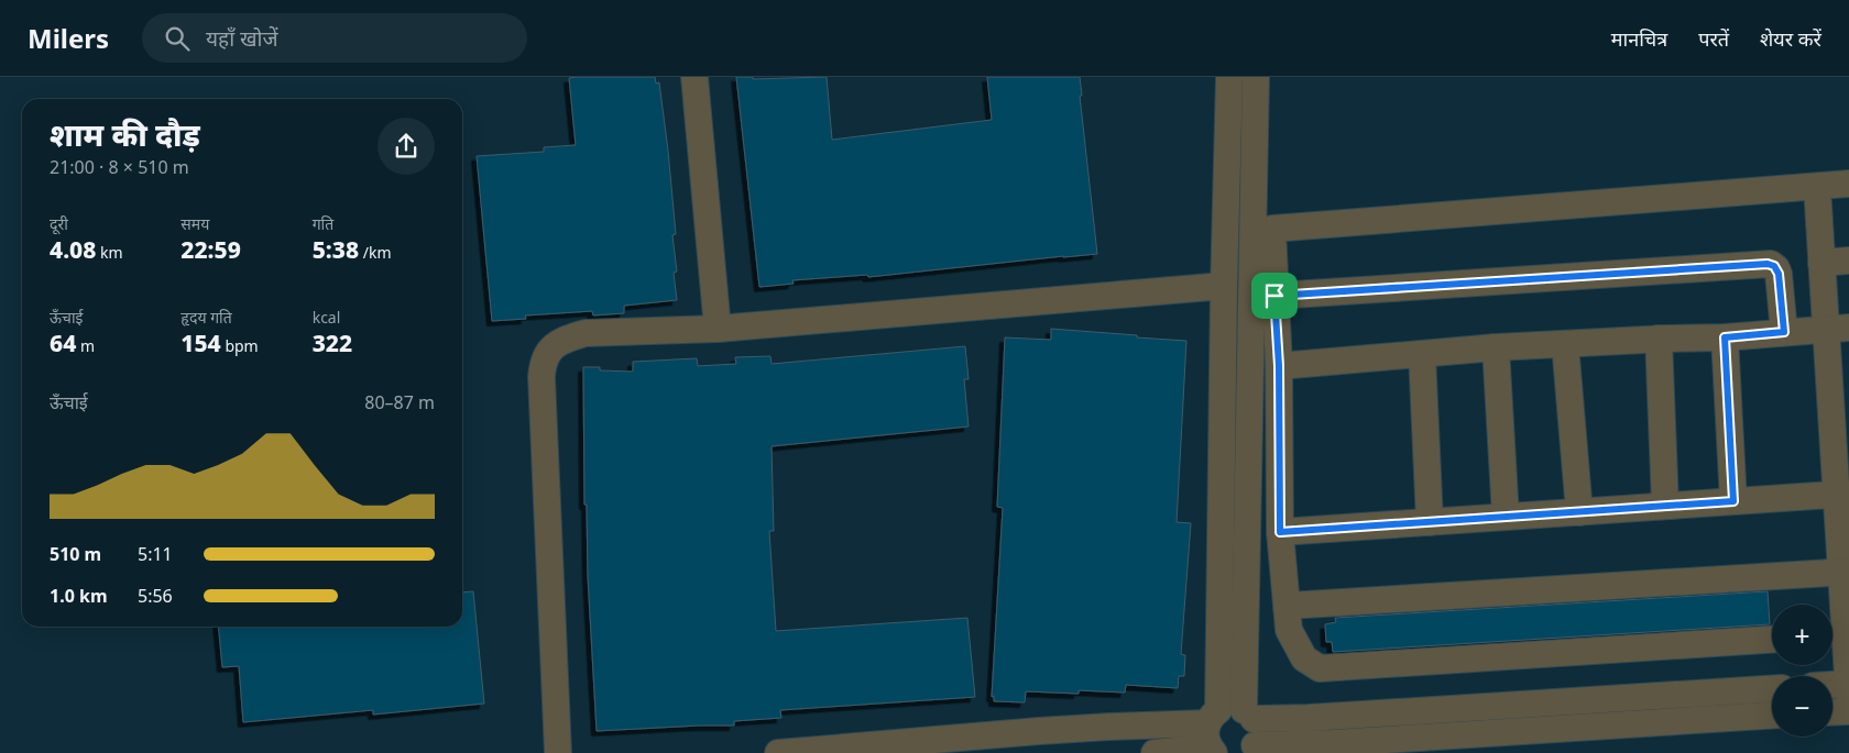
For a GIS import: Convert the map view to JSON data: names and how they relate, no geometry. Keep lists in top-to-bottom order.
{
  "page": {
    "header": "Milers",
    "search": "यहाँ खोजें",
    "nav": ["मानचित्र", "परतें", "शेयर करें"],
    "heading": ["शाम की दौड़", "21:00 · 8 × 510 m"],
    "stats": [
      ["दूरी", "4.08 km"],
      ["समय", "22:59"],
      ["गति", "5:38 /km"],
      ["ऊँचाई", "64 m"],
      ["हृदय गति", "154 bpm"],
      ["kcal", "322"]
    ],
    "chart": ["ऊँचाई", "80–87 m"],
    "list": [
      {
        "name": "510 m",
        "note": "5:11"
      },
      {
        "name": "1.0 km",
        "note": "5:56"
      }
    ],
    "map_buttons": ["+", "−"]
  }
}
